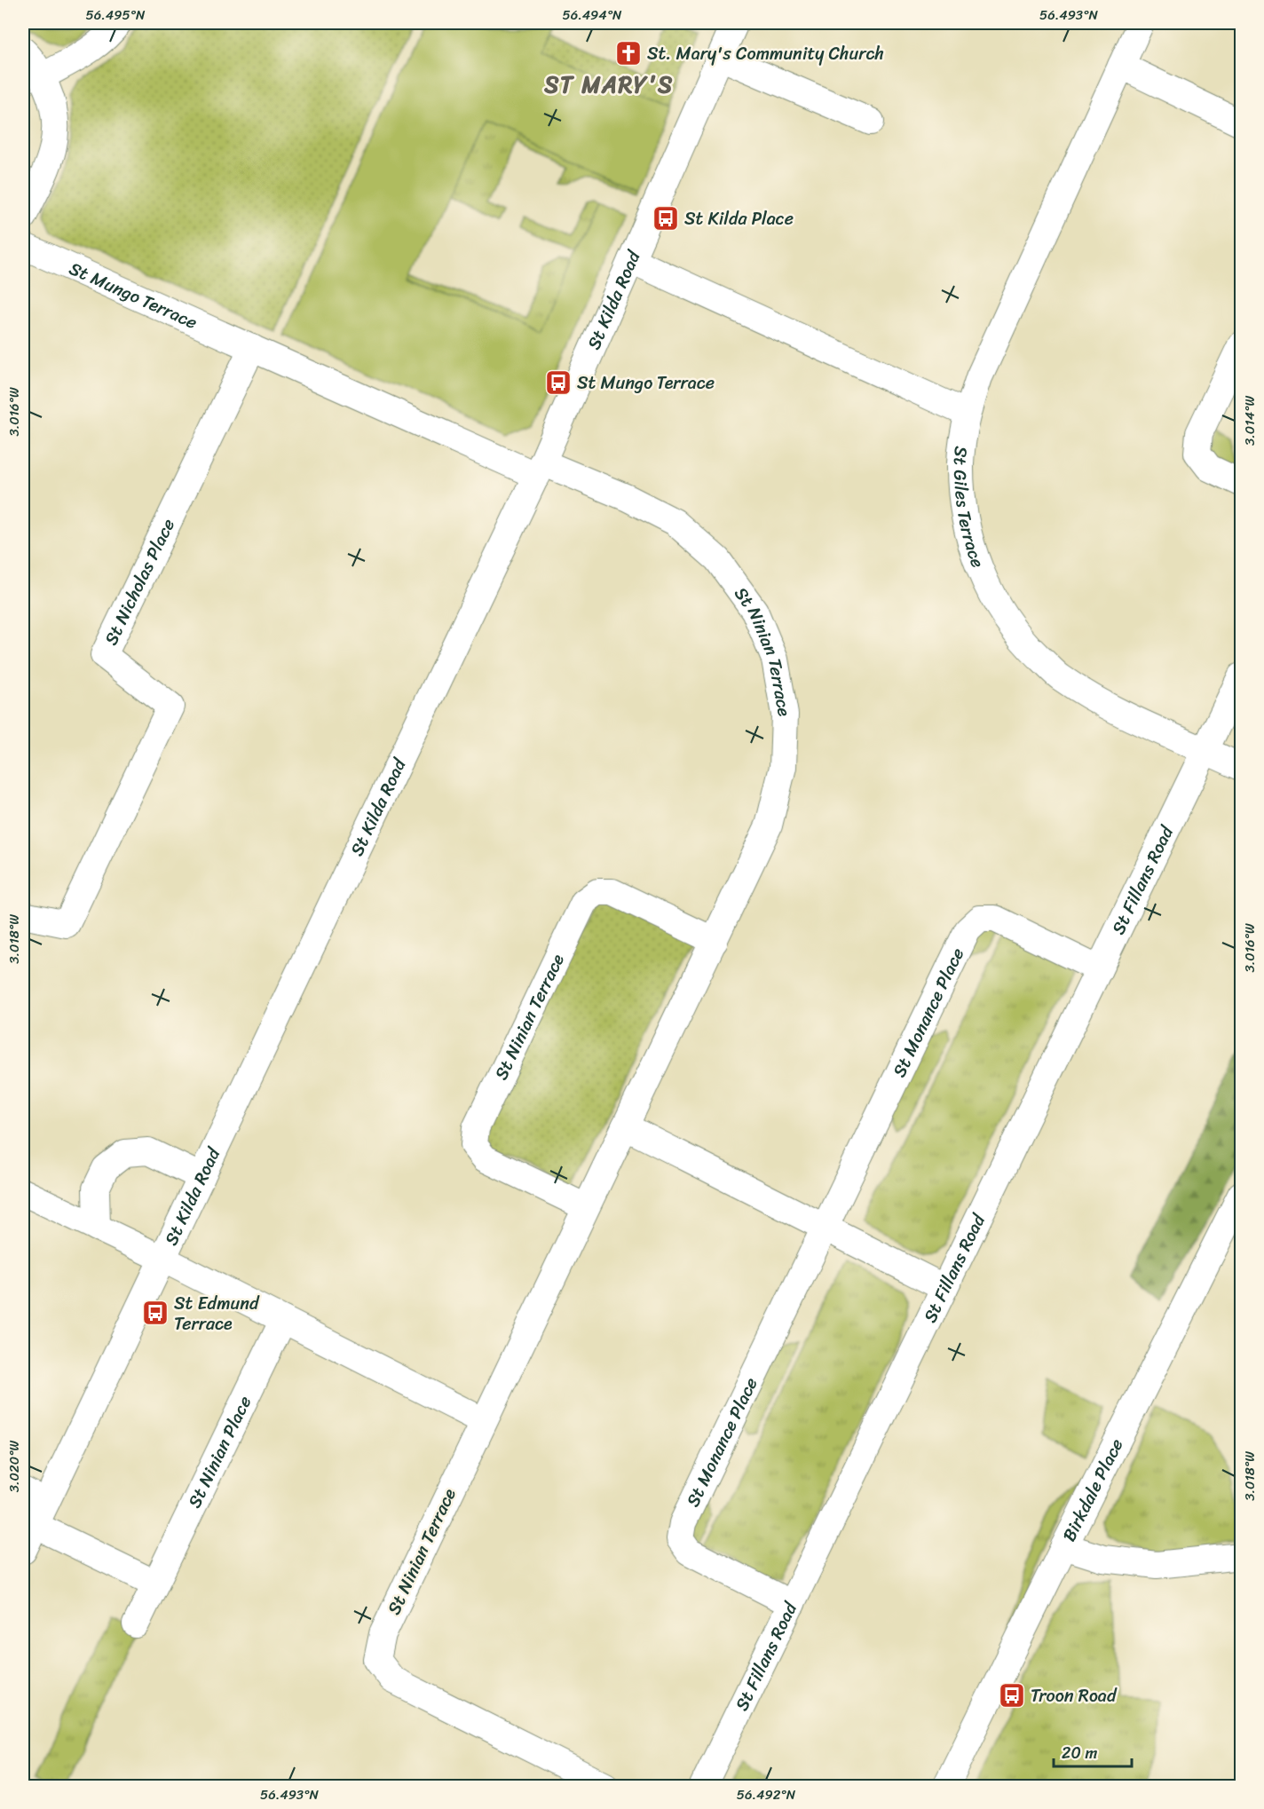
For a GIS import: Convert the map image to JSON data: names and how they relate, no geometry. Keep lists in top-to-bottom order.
{
  "streets": {
    "street": [
      "St Mungo Terrace",
      "St Kilda Road",
      "St Giles Terrace",
      "St Nicholas Place",
      "St Ninian Terrace",
      "St Fillans Road",
      "St Monance Place",
      "St Ninian Place",
      "Birkdale Place"
    ]
  },
  "crossings": [
    ["St Mungo Terrace", "St Kilda Road"],
    ["St Mungo Terrace", "St Nicholas Place"],
    ["St Mungo Terrace", "St Ninian Terrace"],
    ["St Kilda Road", "St Ninian Terrace"],
    ["St Giles Terrace", "St Fillans Road"],
    ["St Fillans Road", "St Monance Place"]
  ],
  "districts": ["ST MARY'S"],
  "places": {
    "church": ["St. Mary's Community Church"],
    "bus stop": [
      "St Kilda Place",
      "St Mungo Terrace",
      "St Edmund Terrace",
      "Troon Road"
    ]
  },
  "scale_bar": "20 m",
  "coordinates": [
    "56.495°N",
    "56.494°N",
    "56.493°N",
    "3.016°W",
    "3.014°W",
    "3.018°W",
    "3.020°W",
    "56.492°N"
  ]
}
